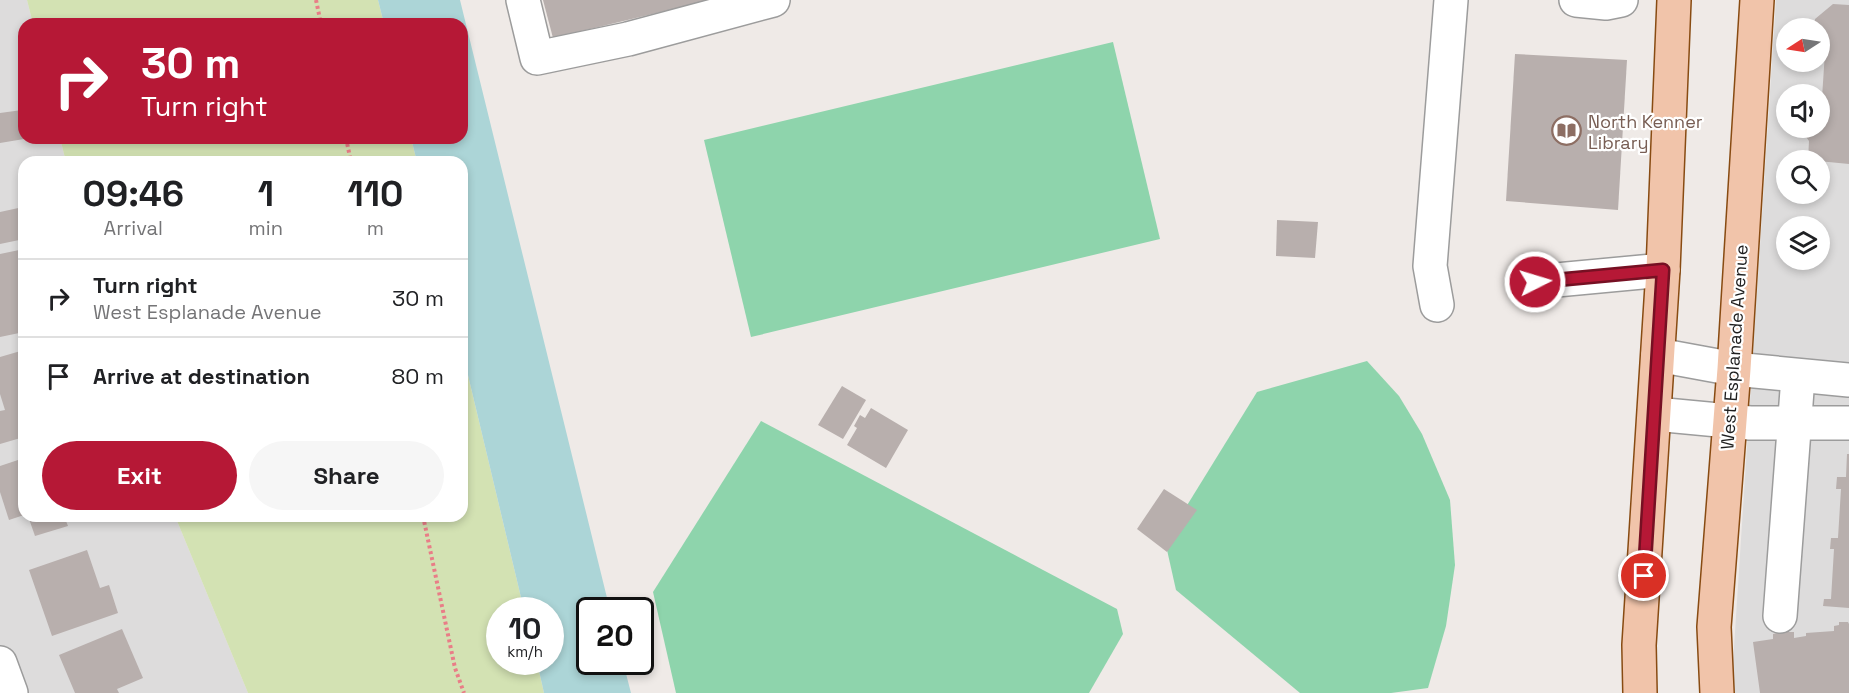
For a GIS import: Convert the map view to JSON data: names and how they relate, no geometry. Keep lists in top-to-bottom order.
{
  "streets": {
    "main road": ["West Esplanade Avenue"]
  },
  "places": {
    "library": ["North Kenner Library"]
  },
  "north": "left",
  "page": {
    "turn": ["30 m", "Turn right"],
    "eta": [
      "09:46",
      "Arrival",
      "1",
      "min",
      "110",
      "m"
    ],
    "list": [
      {
        "name": "Turn right",
        "note": "West Esplanade Avenue",
        "value": "30 m"
      },
      {
        "name": "Arrive at destination",
        "value": "80 m"
      }
    ],
    "buttons": ["Exit", "Share"],
    "speed": "10 km/h",
    "limit": "20"
  }
}
